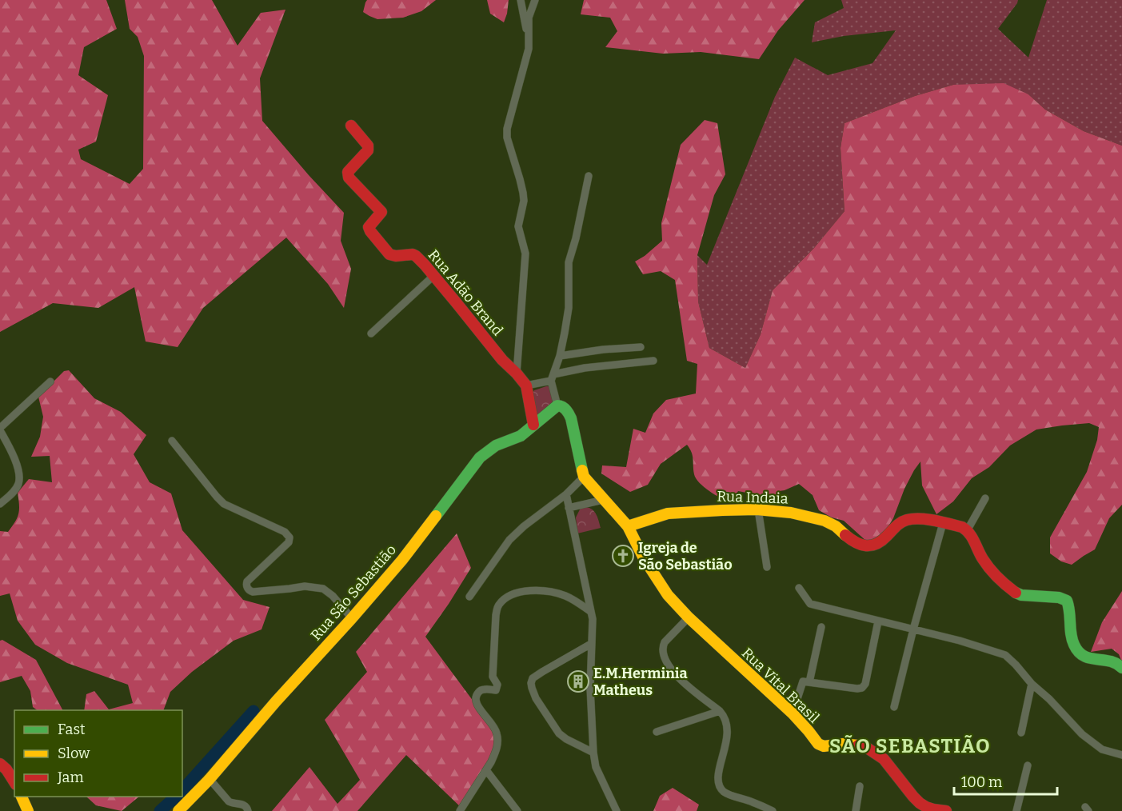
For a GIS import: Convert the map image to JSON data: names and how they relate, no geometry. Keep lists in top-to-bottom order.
{
  "streets": {
    "street": [
      "Rua Adão Brand",
      "Rua Indaia",
      "Rua São Sebastião",
      "Rua Vital Brasil"
    ]
  },
  "crossings": [
    ["Rua Indaia", "Rua Vital Brasil"]
  ],
  "districts": ["SÃO SEBASTIÃO"],
  "places": {
    "church": ["Igreja de São Sebastião"],
    "building": ["E.M.Herminia Matheus"]
  },
  "legend": ["Fast", "Slow", "Jam"],
  "scale_bar": "100 m"
}
